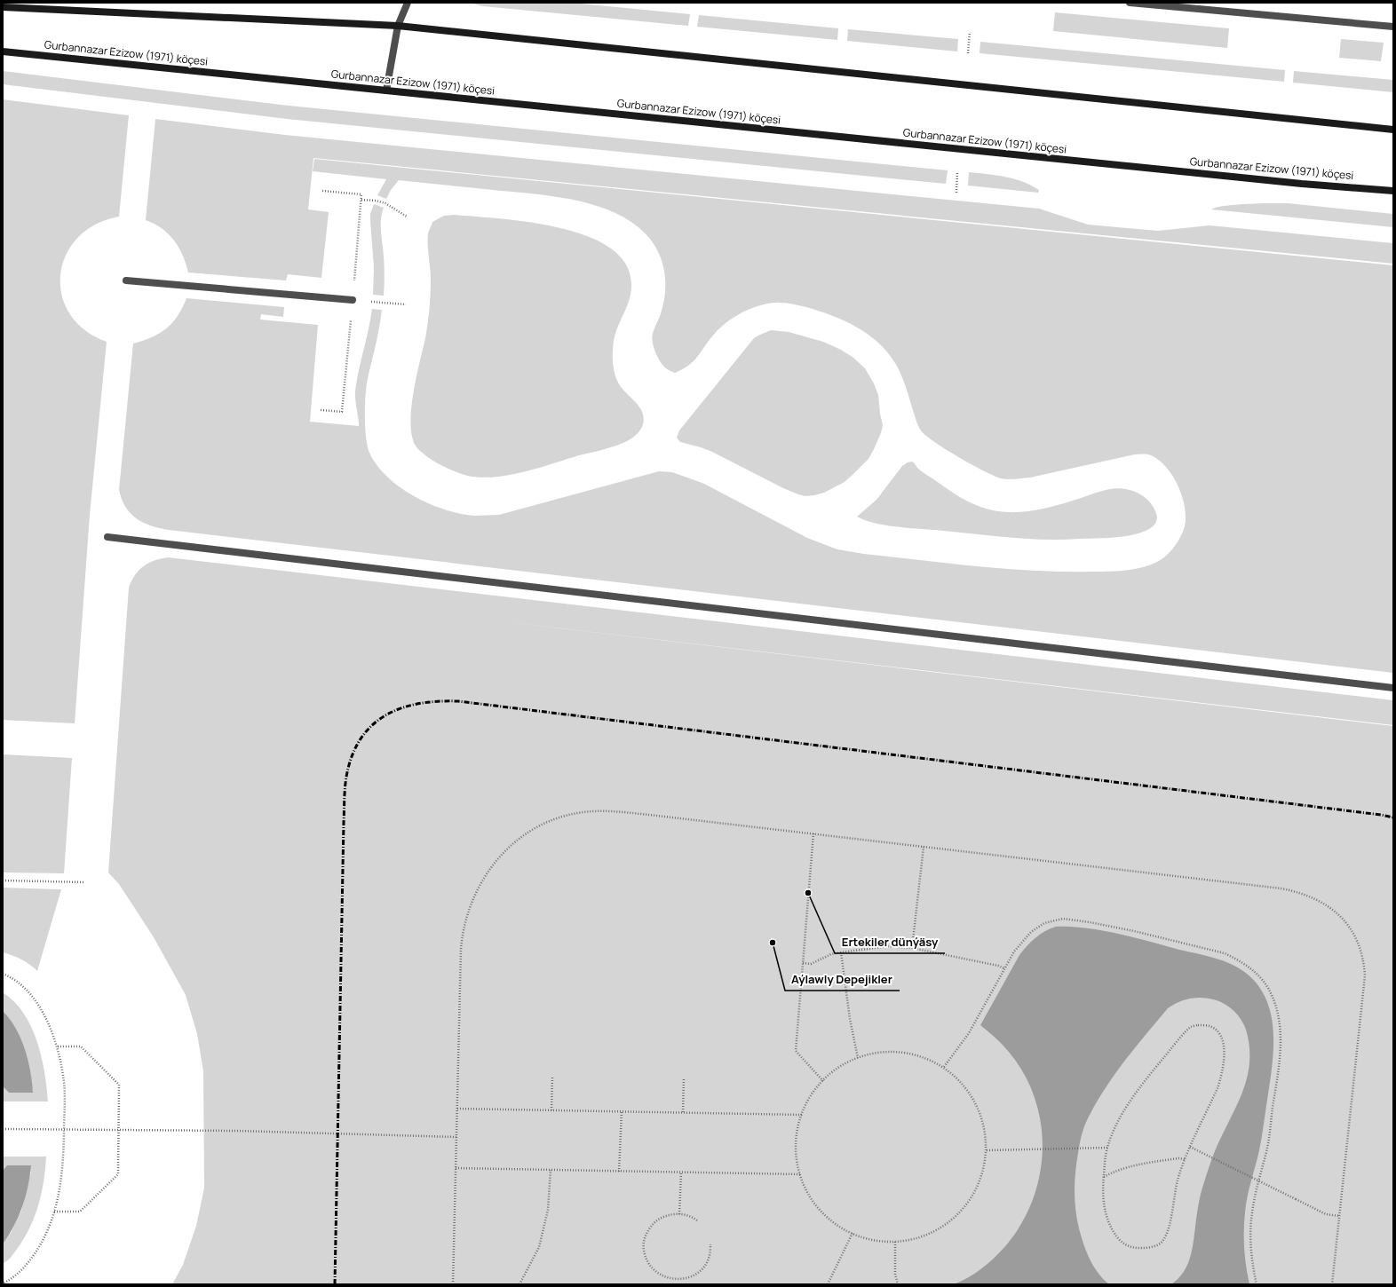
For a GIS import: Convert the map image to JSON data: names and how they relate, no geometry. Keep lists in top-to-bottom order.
{
  "streets": {
    "street": ["Gurbannazar Ezizow (1971) köçesi"]
  },
  "places": ["Ertekiler dünýäsy", "Aýlawly Depejikler"]
}
